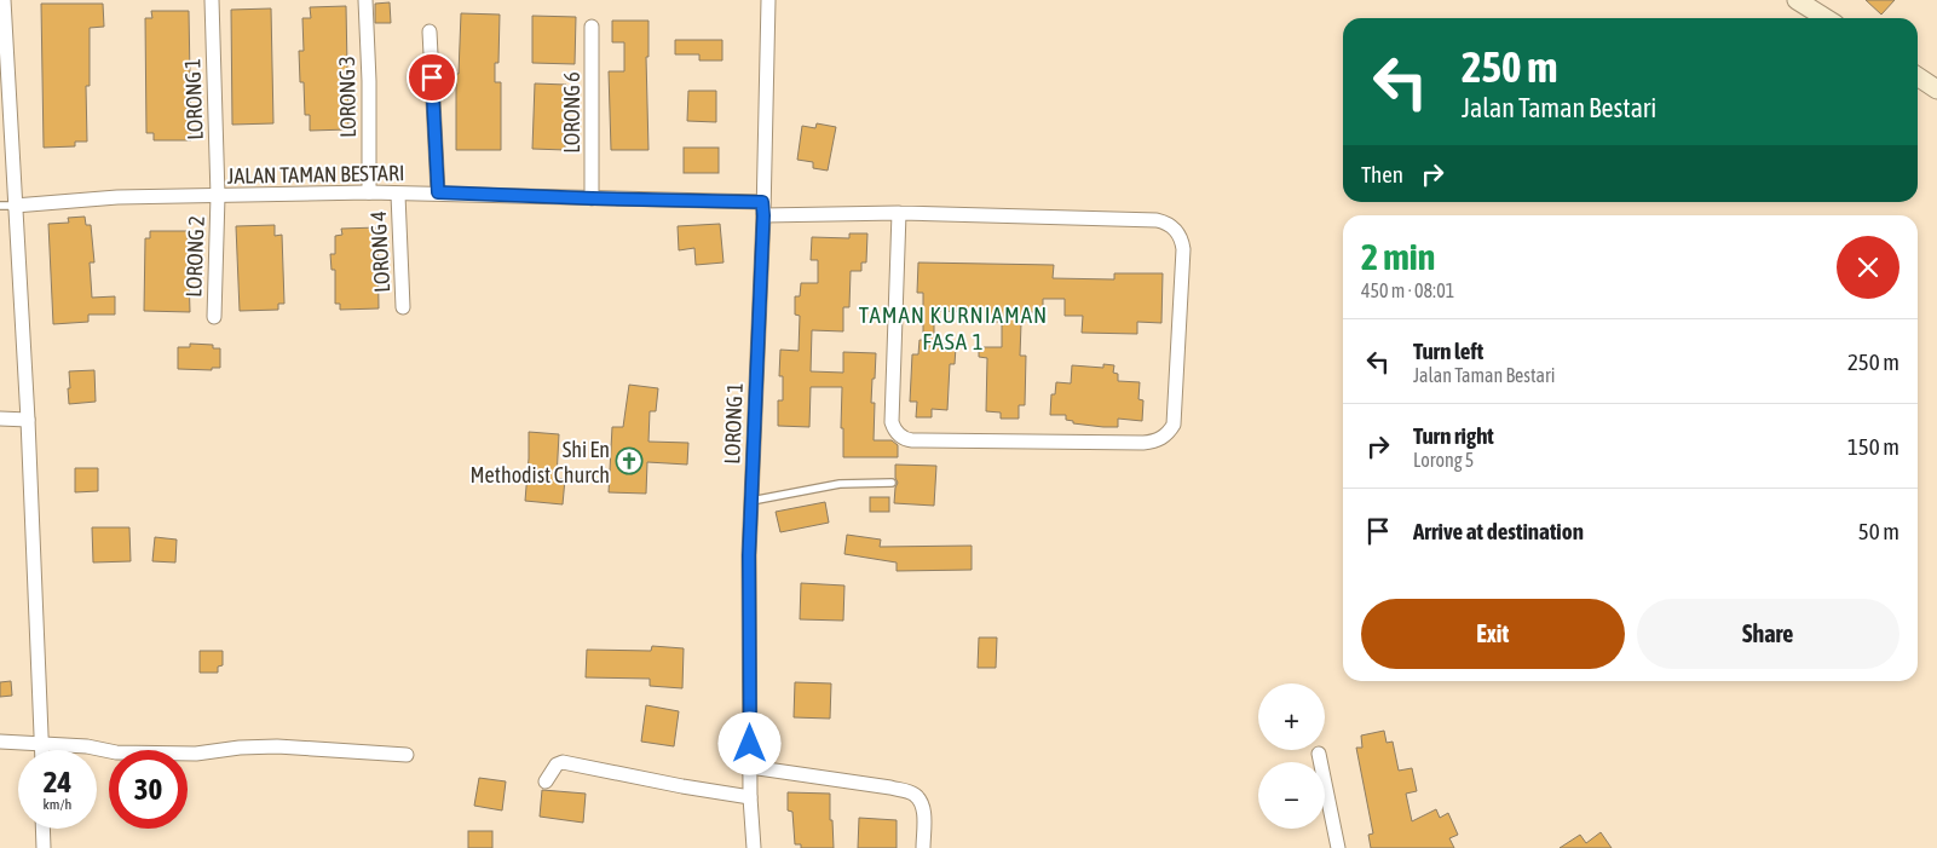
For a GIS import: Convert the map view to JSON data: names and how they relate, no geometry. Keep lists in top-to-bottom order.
{
  "streets": {
    "street": [
      "LORONG 3",
      "LORONG 1",
      "LORONG 6",
      "JALAN TAMAN BESTARI",
      "LORONG 4",
      "LORONG 2"
    ]
  },
  "crossings": [
    ["LORONG 3", "JALAN TAMAN BESTARI"],
    ["LORONG 1", "JALAN TAMAN BESTARI"],
    ["LORONG 1", "LORONG 2"],
    ["LORONG 6", "JALAN TAMAN BESTARI"],
    ["JALAN TAMAN BESTARI", "LORONG 4"],
    ["JALAN TAMAN BESTARI", "LORONG 2"]
  ],
  "districts": ["TAMAN KURNIAMAN FASA 1"],
  "places": {
    "church": ["Shi En Methodist Church"]
  },
  "page": {
    "turn": ["250 m", "Jalan Taman Bestari"],
    "then": "Then",
    "heading": ["2 min", "450 m · 08:01"],
    "list": [
      {
        "name": "Turn left",
        "note": "Jalan Taman Bestari",
        "value": "250 m"
      },
      {
        "name": "Turn right",
        "note": "Lorong 5",
        "value": "150 m"
      },
      {
        "name": "Arrive at destination",
        "value": "50 m"
      }
    ],
    "buttons": ["Exit", "Share"],
    "map_buttons": ["+", "−"],
    "speed": "24 km/h",
    "limit": "30"
  }
}
